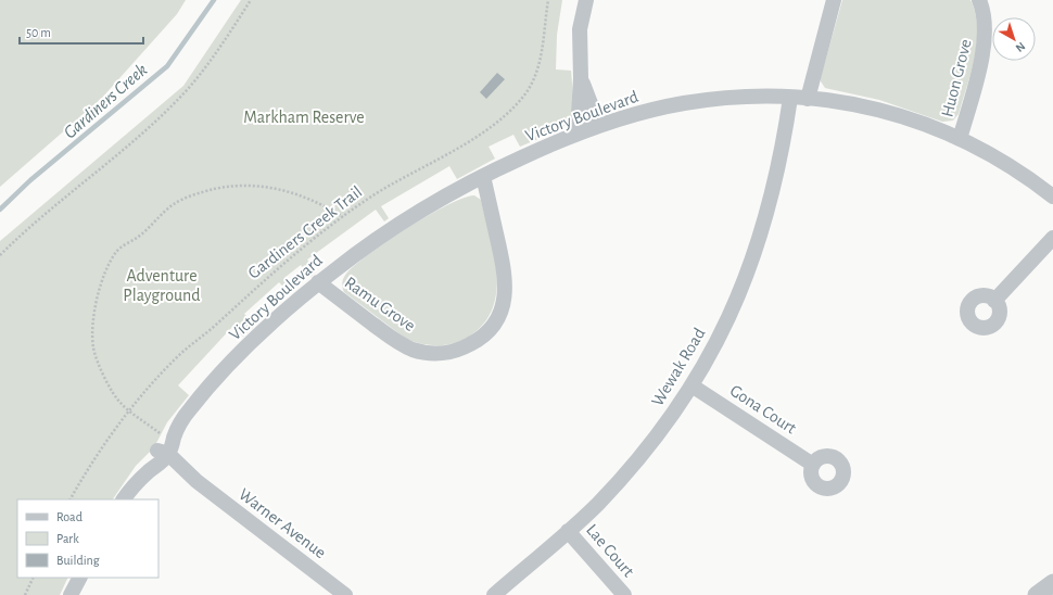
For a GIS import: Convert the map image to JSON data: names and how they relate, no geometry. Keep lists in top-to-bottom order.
{
  "streets": {
    "street": [
      "Huon Grove",
      "Victory Boulevard",
      "Ramu Grove",
      "Wewak Road",
      "Gona Court",
      "Warner Avenue",
      "Lae Court"
    ],
    "path": ["Gardiners Creek Trail"]
  },
  "crossings": [
    ["Huon Grove", "Victory Boulevard"],
    ["Victory Boulevard", "Ramu Grove"],
    ["Victory Boulevard", "Wewak Road"],
    ["Victory Boulevard", "Warner Avenue"],
    ["Wewak Road", "Gona Court"],
    ["Wewak Road", "Lae Court"]
  ],
  "water": ["Gardiners Creek"],
  "parks": ["Markham Reserve", "Adventure Playground"],
  "legend": ["Road", "Park", "Building"],
  "scale_bar": "50 m",
  "north": "bottom right"
}
